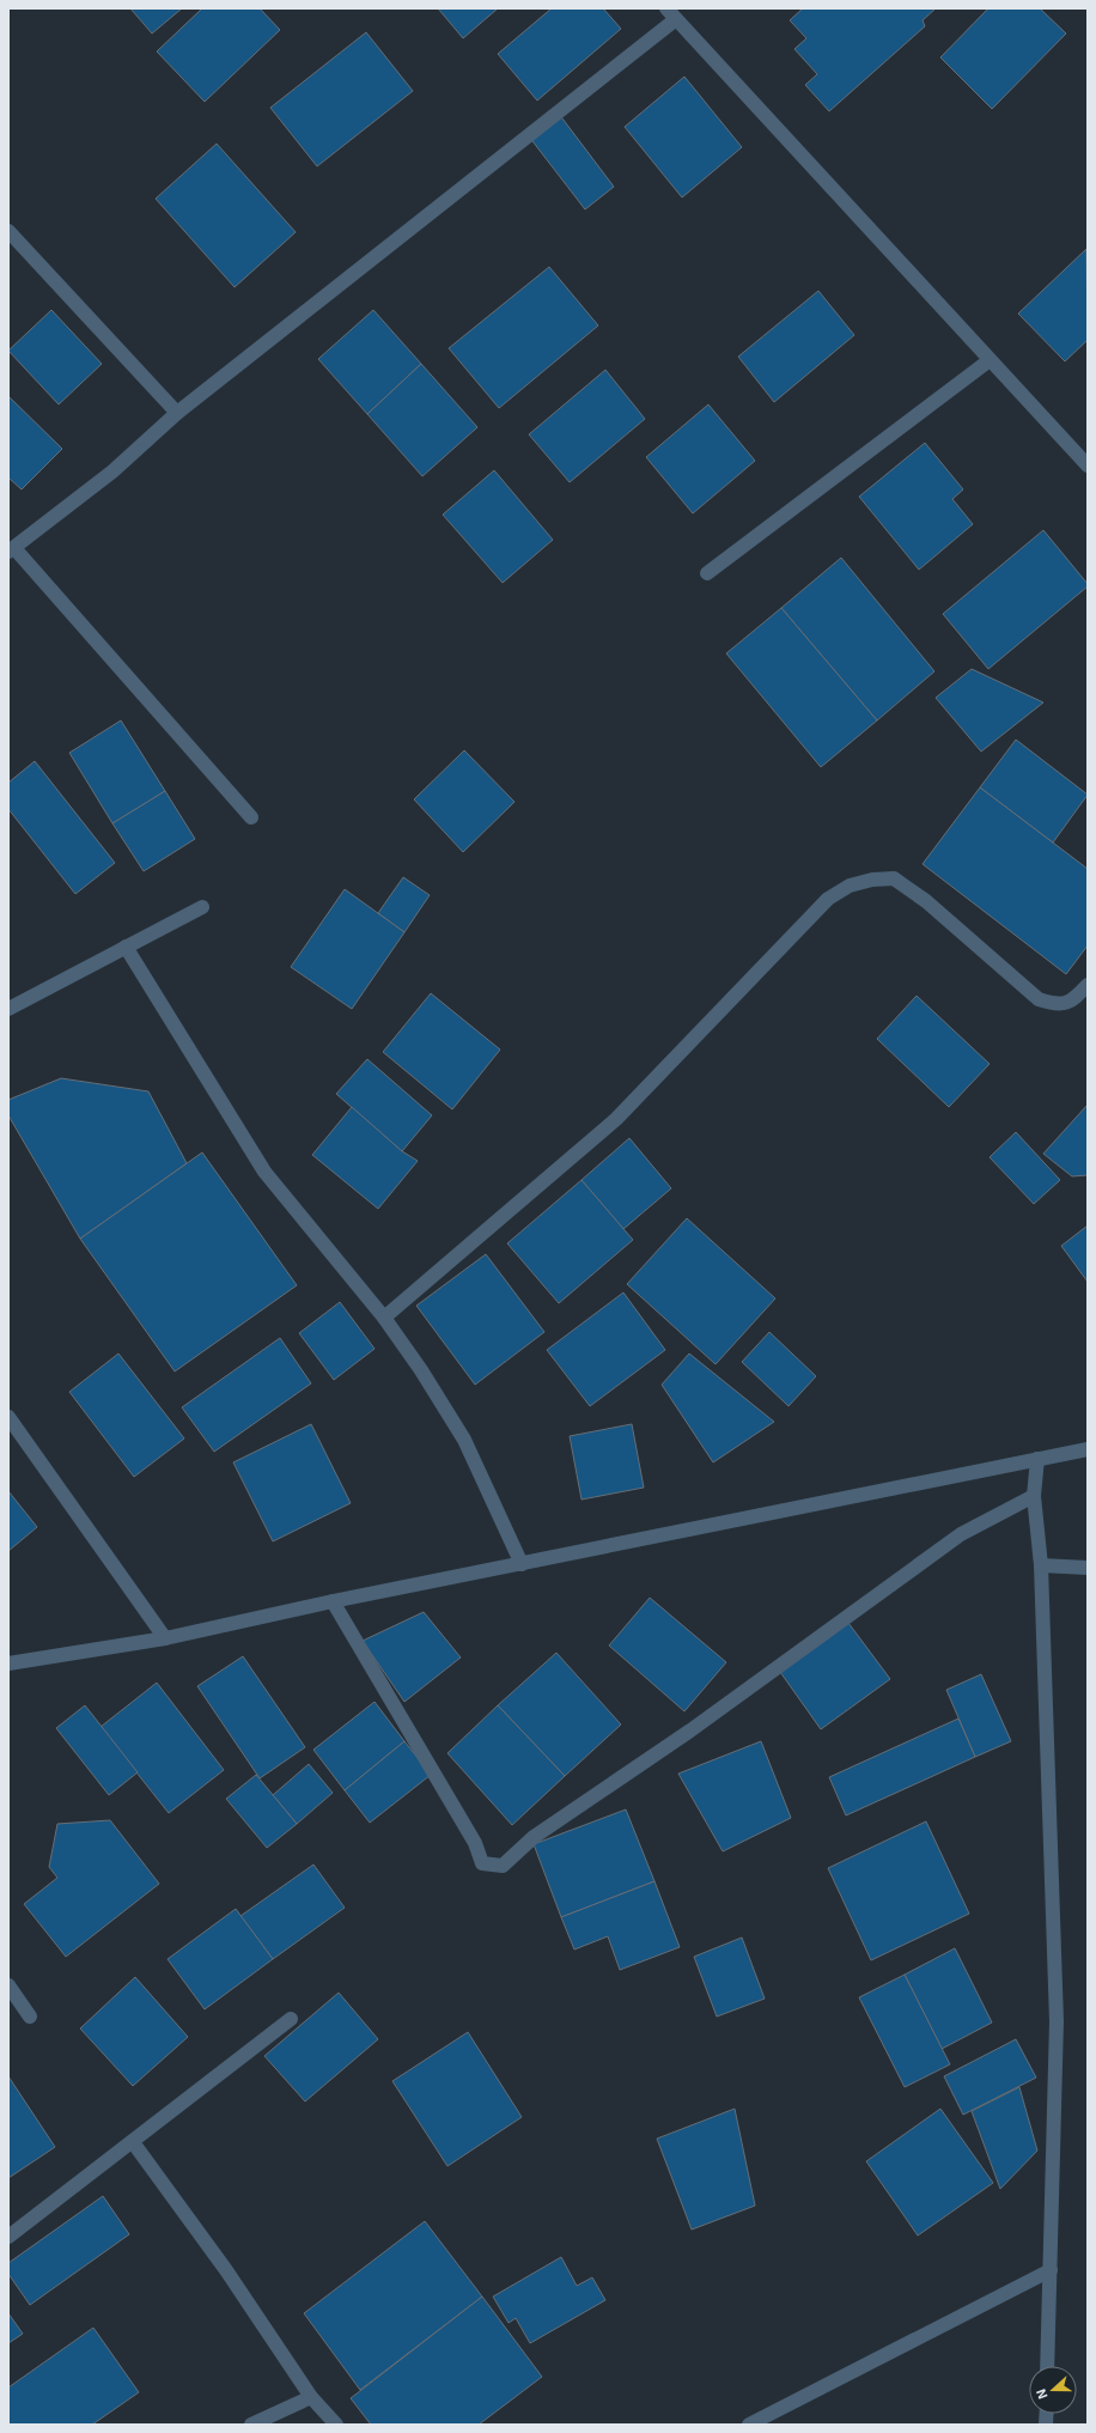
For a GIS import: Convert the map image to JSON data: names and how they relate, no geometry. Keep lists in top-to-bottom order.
{
  "north": "left"
}
